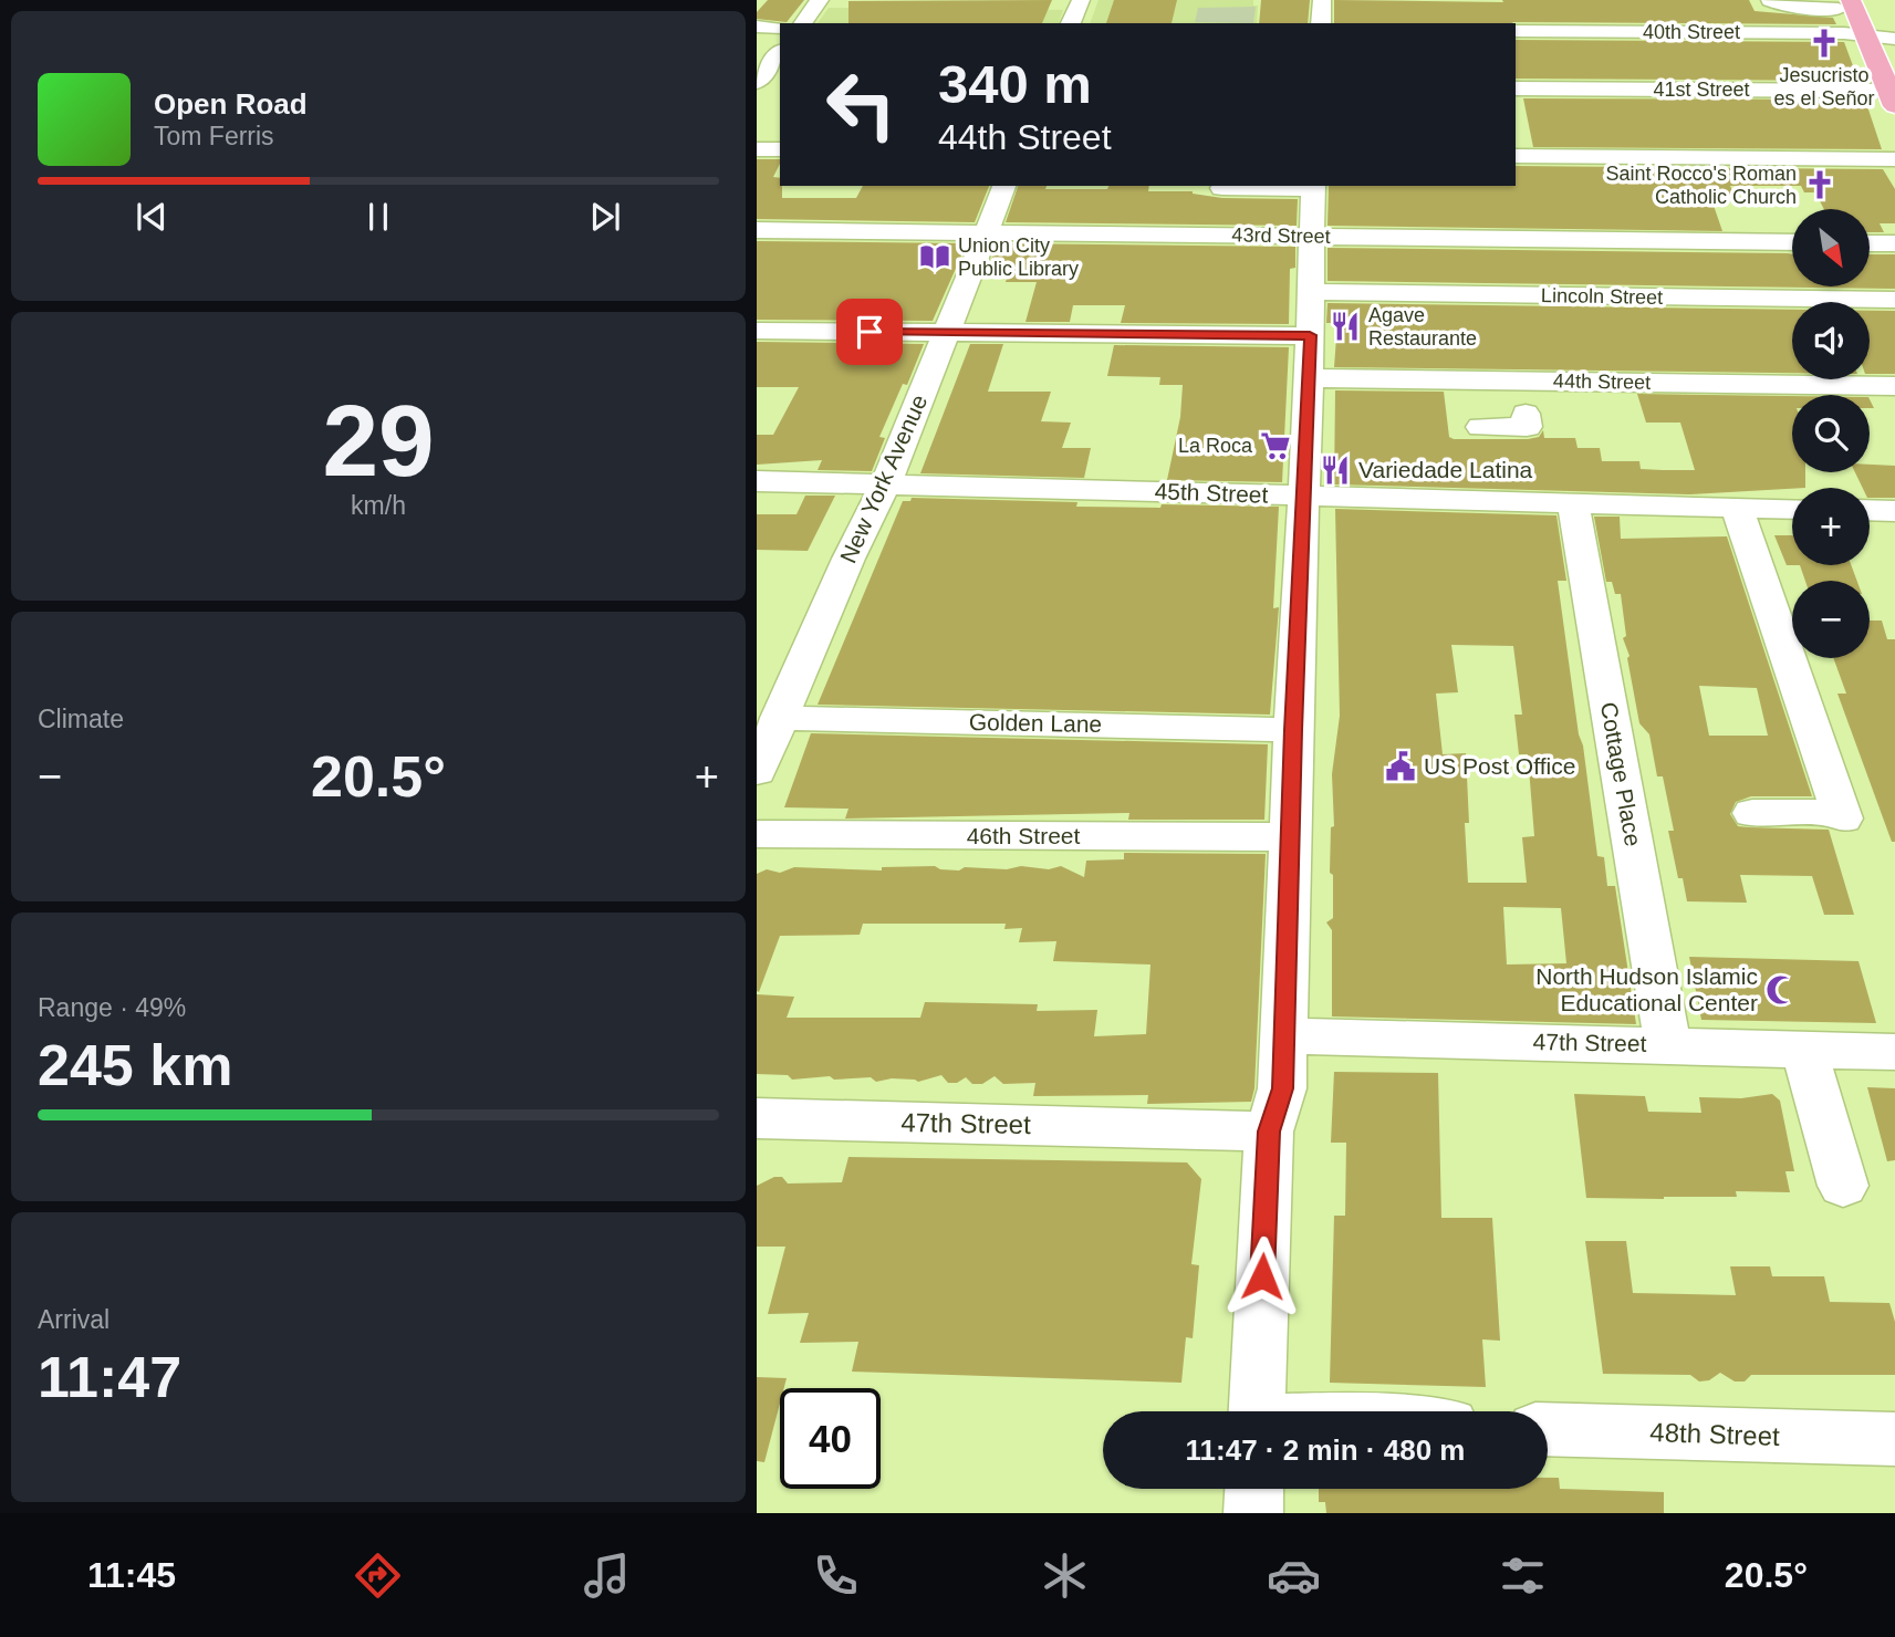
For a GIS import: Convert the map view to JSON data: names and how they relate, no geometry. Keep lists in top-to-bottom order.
{
  "streets": {
    "street": [
      "40th Street",
      "41st Street",
      "43rd Street",
      "Lincoln Street",
      "44th Street",
      "New York Avenue",
      "45th Street",
      "Golden Lane",
      "Cottage Place",
      "46th Street",
      "47th Street",
      "48th Street"
    ]
  },
  "crossings": [
    ["43rd Street", "New York Avenue"],
    ["New York Avenue", "45th Street"],
    ["New York Avenue", "Golden Lane"],
    ["45th Street", "Cottage Place"],
    ["Cottage Place", "47th Street"]
  ],
  "places": {
    "church": ["Jesucristo es el Señor", "Saint Rocco's Roman Catholic Church"],
    "library": ["Union City Public Library"],
    "restaurant": ["Agave Restaurante", "Variedade Latina"],
    "supermarket": ["La Roca"],
    "public building": ["US Post Office"],
    "mosque": ["North Hudson Islamic Educational Center"]
  },
  "north": "bottom right",
  "page": {
    "turn": ["340 m", "44th Street"],
    "song": ["Open Road", "Tom Ferris"],
    "map_buttons": ["+", "−"],
    "tile": [
      ["29", "km/h"],
      "Climate",
      ["Range · 49%", "245 km"],
      ["Arrival", "11:47"]
    ],
    "heat": ["−", "20.5°", "+"],
    "limit": "40",
    "trip": "11:47 · 2 min · 480 m",
    "tabs": ["11:45", "20.5°"]
  }
}
